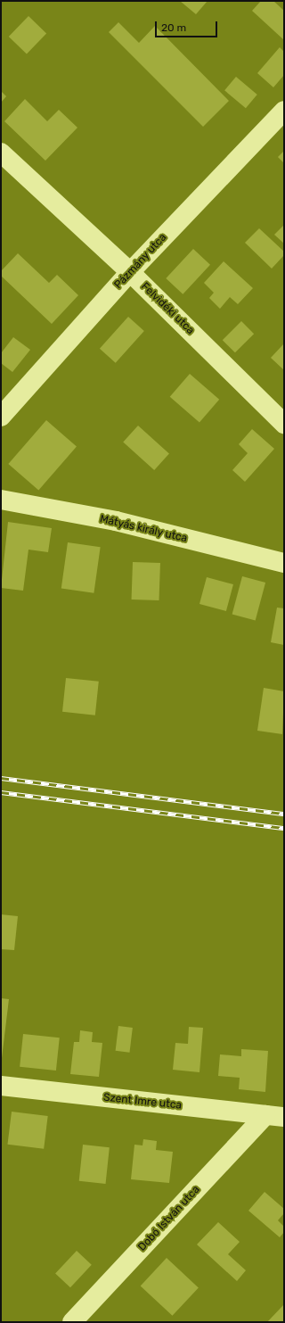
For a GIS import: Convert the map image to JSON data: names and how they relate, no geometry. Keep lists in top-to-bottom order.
{
  "streets": {
    "street": [
      "Pázmány utca",
      "Felvidéki utca",
      "Mátyás király utca",
      "Szent Imre utca",
      "Dobó István utca"
    ]
  },
  "crossings": [
    ["Pázmány utca", "Felvidéki utca"],
    ["Szent Imre utca", "Dobó István utca"]
  ],
  "scale_bar": "20 m"
}
